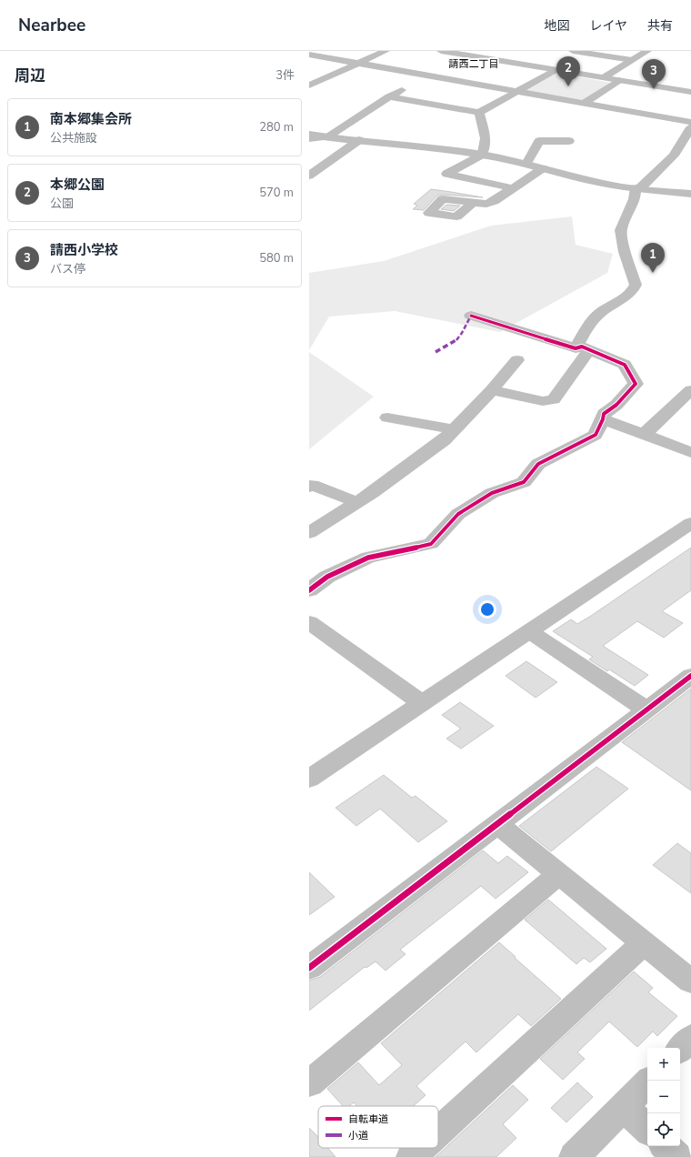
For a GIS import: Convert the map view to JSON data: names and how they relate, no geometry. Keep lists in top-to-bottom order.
{
  "districts": ["請西二丁目"],
  "legend": ["自転車道", "小道"],
  "page": {
    "header": "Nearbee",
    "nav": ["地図", "レイヤ", "共有"],
    "heading": ["周辺", "3件"],
    "pins": ["2", "3", "1"],
    "list": [
      {
        "mark": "1",
        "name": "南本郷集会所",
        "note": "公共施設",
        "value": "280 m"
      },
      {
        "mark": "2",
        "name": "本郷公園",
        "note": "公園",
        "value": "570 m"
      },
      {
        "mark": "3",
        "name": "請西小学校",
        "note": "バス停",
        "value": "580 m"
      }
    ],
    "map_buttons": ["+", "−"]
  }
}
